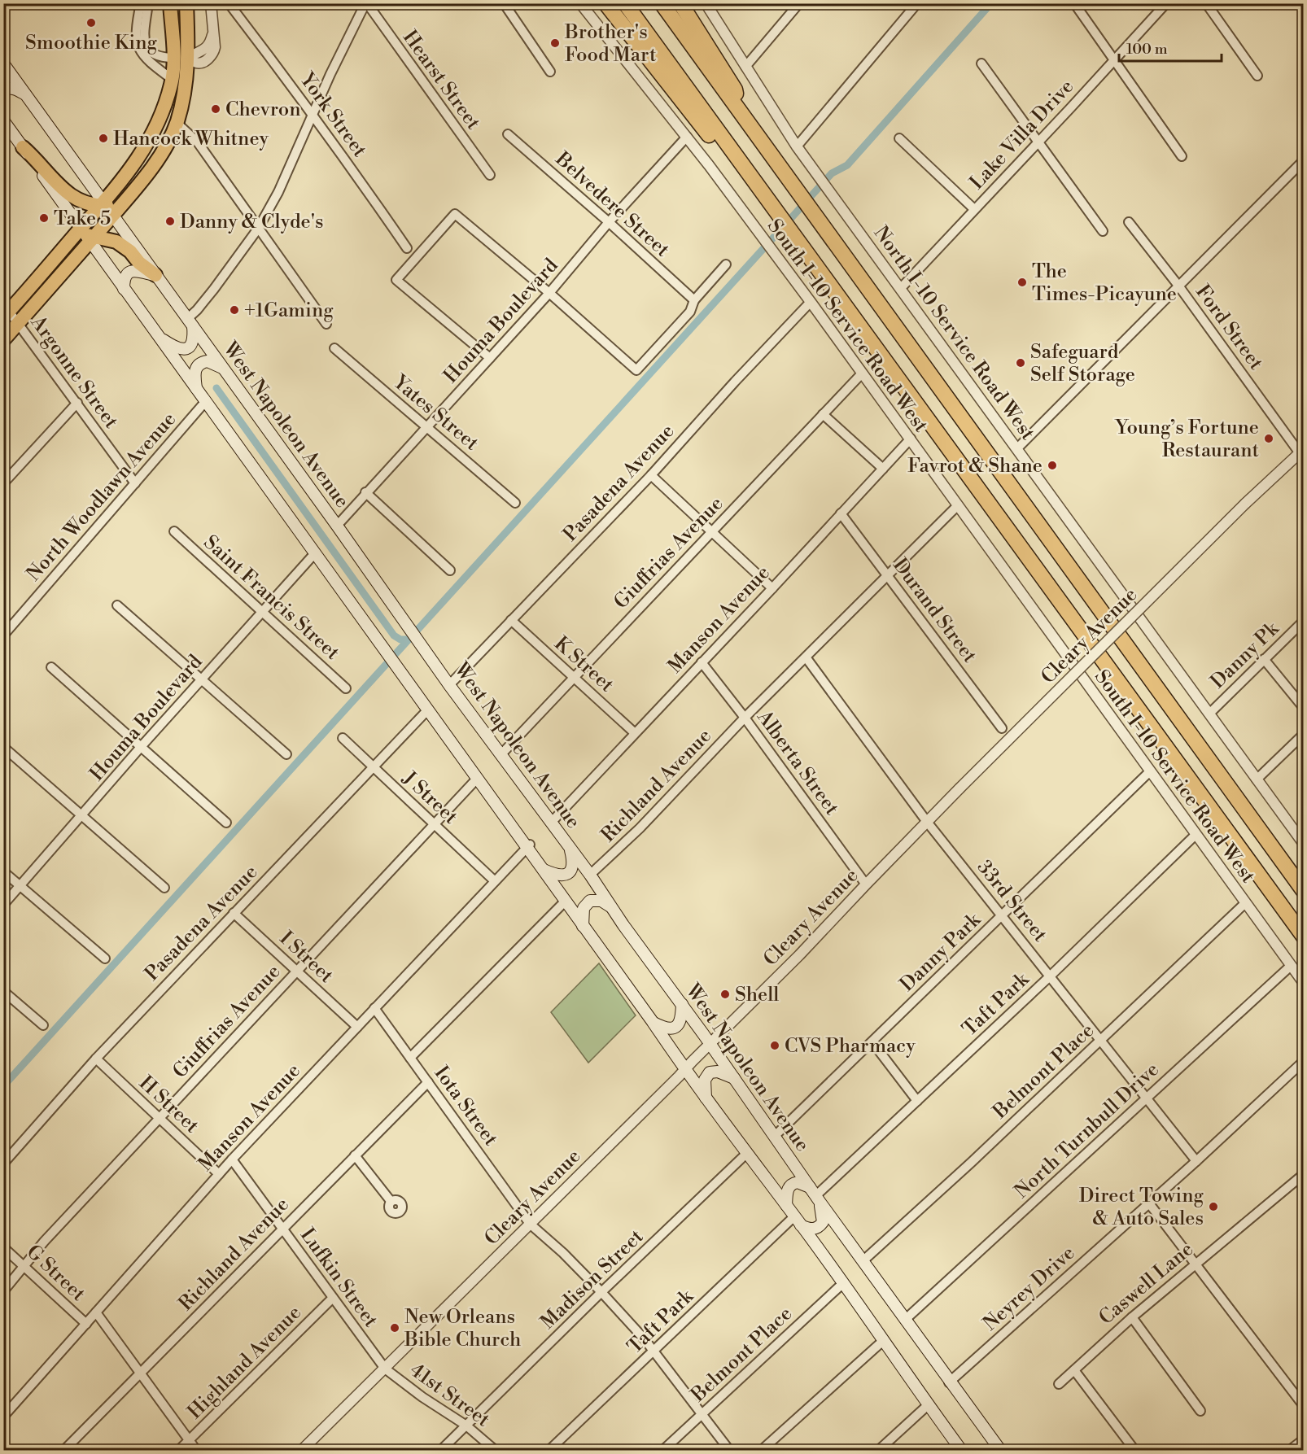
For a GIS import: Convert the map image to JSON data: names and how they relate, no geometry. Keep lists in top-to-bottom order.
{
  "streets": {
    "main road": ["West Napoleon Avenue"],
    "street": [
      "Hearst Street",
      "York Street",
      "Lake Villa Drive",
      "Belvedere Street",
      "Houma Boulevard",
      "South I-10 Service Road West",
      "Ford Street",
      "North I-10 Service Road West",
      "Argonne Street",
      "Yates Street",
      "Pasadena Avenue",
      "North Woodlawn Avenue",
      "Giuffrias Avenue",
      "Saint Francis Street",
      "Durand Street",
      "Manson Avenue",
      "Cleary Avenue",
      "Danny Pk",
      "K Street",
      "Alberta Street",
      "Richland Avenue",
      "J Street",
      "33rd Street",
      "Danny Park",
      "I Street",
      "Taft Park",
      "Belmont Place",
      "H Street",
      "Iota Street",
      "North Turnbull Drive",
      "G Street",
      "Lufkin Street",
      "Madison Street",
      "Caswell Lane",
      "Neyrey Drive",
      "Highland Avenue",
      "41st Street"
    ]
  },
  "crossings": [
    ["Lake Villa Drive", "North I-10 Service Road West"],
    ["Belvedere Street", "Houma Boulevard"],
    ["Houma Boulevard", "South I-10 Service Road West"],
    ["Houma Boulevard", "Yates Street"],
    ["Houma Boulevard", "West Napoleon Avenue"],
    ["Houma Boulevard", "Saint Francis Street"],
    ["South I-10 Service Road West", "Pasadena Avenue"],
    ["South I-10 Service Road West", "Giuffrias Avenue"],
    ["South I-10 Service Road West", "Manson Avenue"],
    ["South I-10 Service Road West", "Danny Park"],
    ["South I-10 Service Road West", "Taft Park"],
    ["South I-10 Service Road West", "Belmont Place"],
    ["South I-10 Service Road West", "North Turnbull Drive"],
    ["Ford Street", "Cleary Avenue"],
    ["North I-10 Service Road West", "Danny Pk"],
    ["Argonne Street", "North Woodlawn Avenue"],
    ["West Napoleon Avenue", "Pasadena Avenue"],
    ["West Napoleon Avenue", "Giuffrias Avenue"],
    ["West Napoleon Avenue", "Manson Avenue"],
    ["West Napoleon Avenue", "Cleary Avenue"],
    ["West Napoleon Avenue", "Richland Avenue"],
    ["West Napoleon Avenue", "Danny Park"],
    ["West Napoleon Avenue", "Taft Park"],
    ["West Napoleon Avenue", "Belmont Place"],
    ["West Napoleon Avenue", "North Turnbull Drive"],
    ["West Napoleon Avenue", "Neyrey Drive"],
    ["Pasadena Avenue", "K Street"],
    ["Pasadena Avenue", "J Street"],
    ["Pasadena Avenue", "I Street"],
    ["Pasadena Avenue", "H Street"],
    ["Giuffrias Avenue", "K Street"],
    ["Giuffrias Avenue", "J Street"],
    ["Giuffrias Avenue", "I Street"],
    ["Giuffrias Avenue", "H Street"],
    ["Giuffrias Avenue", "G Street"],
    ["Durand Street", "Manson Avenue"],
    ["Manson Avenue", "K Street"],
    ["Manson Avenue", "Alberta Street"],
    ["Manson Avenue", "J Street"],
    ["Manson Avenue", "I Street"],
    ["Manson Avenue", "H Street"],
    ["Manson Avenue", "Iota Street"],
    ["Manson Avenue", "G Street"],
    ["Manson Avenue", "Lufkin Street"],
    ["Cleary Avenue", "Alberta Street"],
    ["Cleary Avenue", "33rd Street"],
    ["Cleary Avenue", "Iota Street"],
    ["Cleary Avenue", "Lufkin Street"],
    ["Cleary Avenue", "41st Street"],
    ["Alberta Street", "Richland Avenue"],
    ["Richland Avenue", "33rd Street"],
    ["Richland Avenue", "Iota Street"],
    ["Richland Avenue", "Lufkin Street"],
    ["33rd Street", "Danny Park"],
    ["33rd Street", "Taft Park"],
    ["33rd Street", "Belmont Place"],
    ["33rd Street", "North Turnbull Drive"],
    ["33rd Street", "Neyrey Drive"],
    ["Taft Park", "Iota Street"],
    ["Belmont Place", "Iota Street"],
    ["Iota Street", "Madison Street"],
    ["Lufkin Street", "Highland Avenue"],
    ["Lufkin Street", "41st Street"],
    ["Madison Street", "41st Street"]
  ],
  "places": [
    "Smoothie King",
    "Brother's Food Mart",
    "Chevron",
    "Hancock Whitney",
    "Take 5",
    "Danny & Clyde's",
    "The Times-Picayune",
    "+1Gaming",
    "Safeguard Self Storage",
    "Young’s Fortune Restaurant",
    "Favrot & Shane",
    "Shell",
    "CVS Pharmacy",
    "Direct Towing & Auto Sales",
    "New Orleans Bible Church"
  ],
  "scale_bar": "100 m"
}
